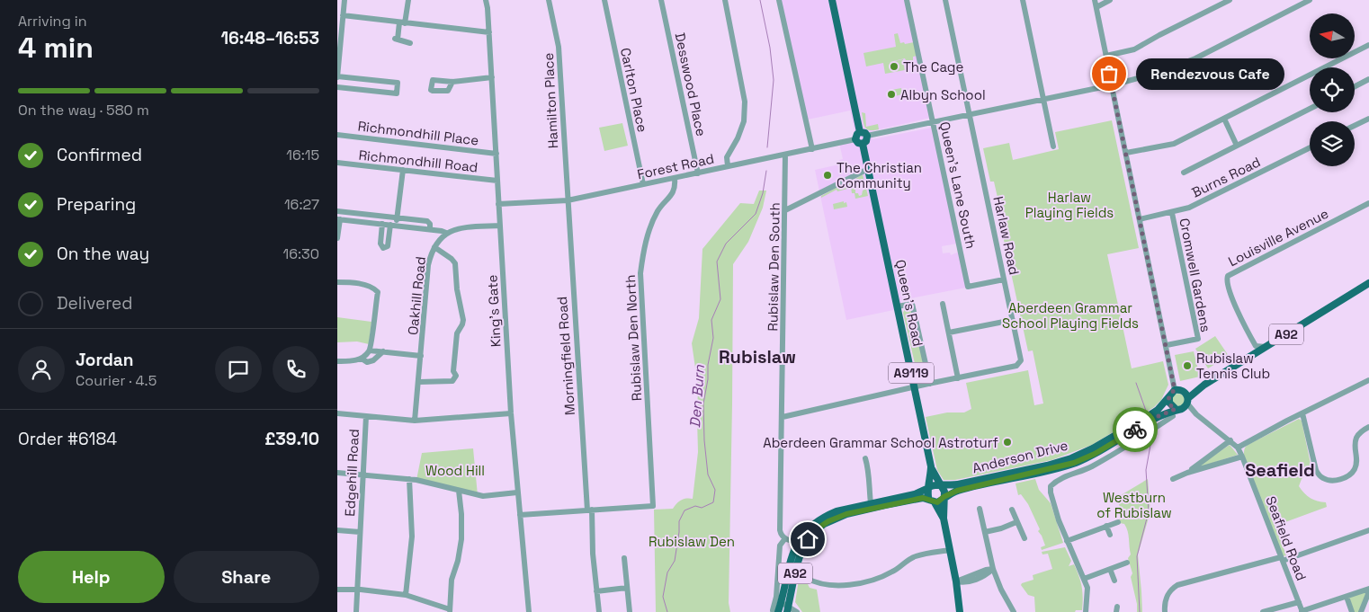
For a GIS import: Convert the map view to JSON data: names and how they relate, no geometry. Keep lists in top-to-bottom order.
{
  "streets": {
    "main road": [
      "Queen's Road",
      "A92",
      "A9119",
      "Anderson Drive"
    ],
    "street": [
      "Desswood Place",
      "Carlton Place",
      "Hamilton Place",
      "Richmondhill Place",
      "Richmondhill Road",
      "Forest Road",
      "Burns Road",
      "Queen's Lane South",
      "Harlaw Road",
      "Louisville Avenue",
      "Rubislaw Den South",
      "Cromwell Gardens",
      "Oakhill Road",
      "King's Gate",
      "Rubislaw Den North",
      "Morningfield Road",
      "Edgehill Road",
      "Seafield Road"
    ]
  },
  "crossings": [
    ["Desswood Place", "Forest Road"],
    ["Carlton Place", "Forest Road"],
    ["Hamilton Place", "Forest Road"],
    ["Hamilton Place", "Morningfield Road"],
    ["Richmondhill Place", "King's Gate"],
    ["Richmondhill Road", "King's Gate"],
    ["Forest Road", "Rubislaw Den South"],
    ["Forest Road", "Queen's Road"],
    ["Forest Road", "King's Gate"],
    ["Forest Road", "Rubislaw Den North"],
    ["Forest Road", "Morningfield Road"],
    ["Burns Road", "Cromwell Gardens"],
    ["Queen's Lane South", "Harlaw Road"],
    ["Louisville Avenue", "A92"],
    ["Queen's Road", "A92"],
    ["Queen's Road", "Anderson Drive"],
    ["A92", "Anderson Drive"],
    ["A92", "Seafield Road"],
    ["Rubislaw Den North", "Morningfield Road"],
    ["Anderson Drive", "Seafield Road"]
  ],
  "districts": ["Rubislaw", "Seafield"],
  "water": ["Den Burn"],
  "parks": [
    "Harlaw Playing Fields",
    "Aberdeen Grammar School Playing Fields",
    "Wood Hill",
    "Westburn of Rubislaw",
    "Rubislaw Den"
  ],
  "places": [
    "The Cage",
    "Rendezvous Cafe",
    "Albyn School",
    "The Christian Community",
    "Rubislaw Tennis Club",
    "Aberdeen Grammar School Astroturf"
  ],
  "north": "left",
  "page": {
    "heading": ["4 min", "Arriving in", "16:48–16:53"],
    "panel": [
      "Jordan",
      "Courier · 4.5",
      "Order #6184",
      "£39.10"
    ],
    "bubble": "Rendezvous Cafe",
    "bar": "On the way · 580 m",
    "list": [
      ["Confirmed", "16:15"],
      ["Preparing", "16:27"],
      ["On the way", "16:30"],
      "Delivered"
    ],
    "buttons": ["Help", "Share"]
  }
}
